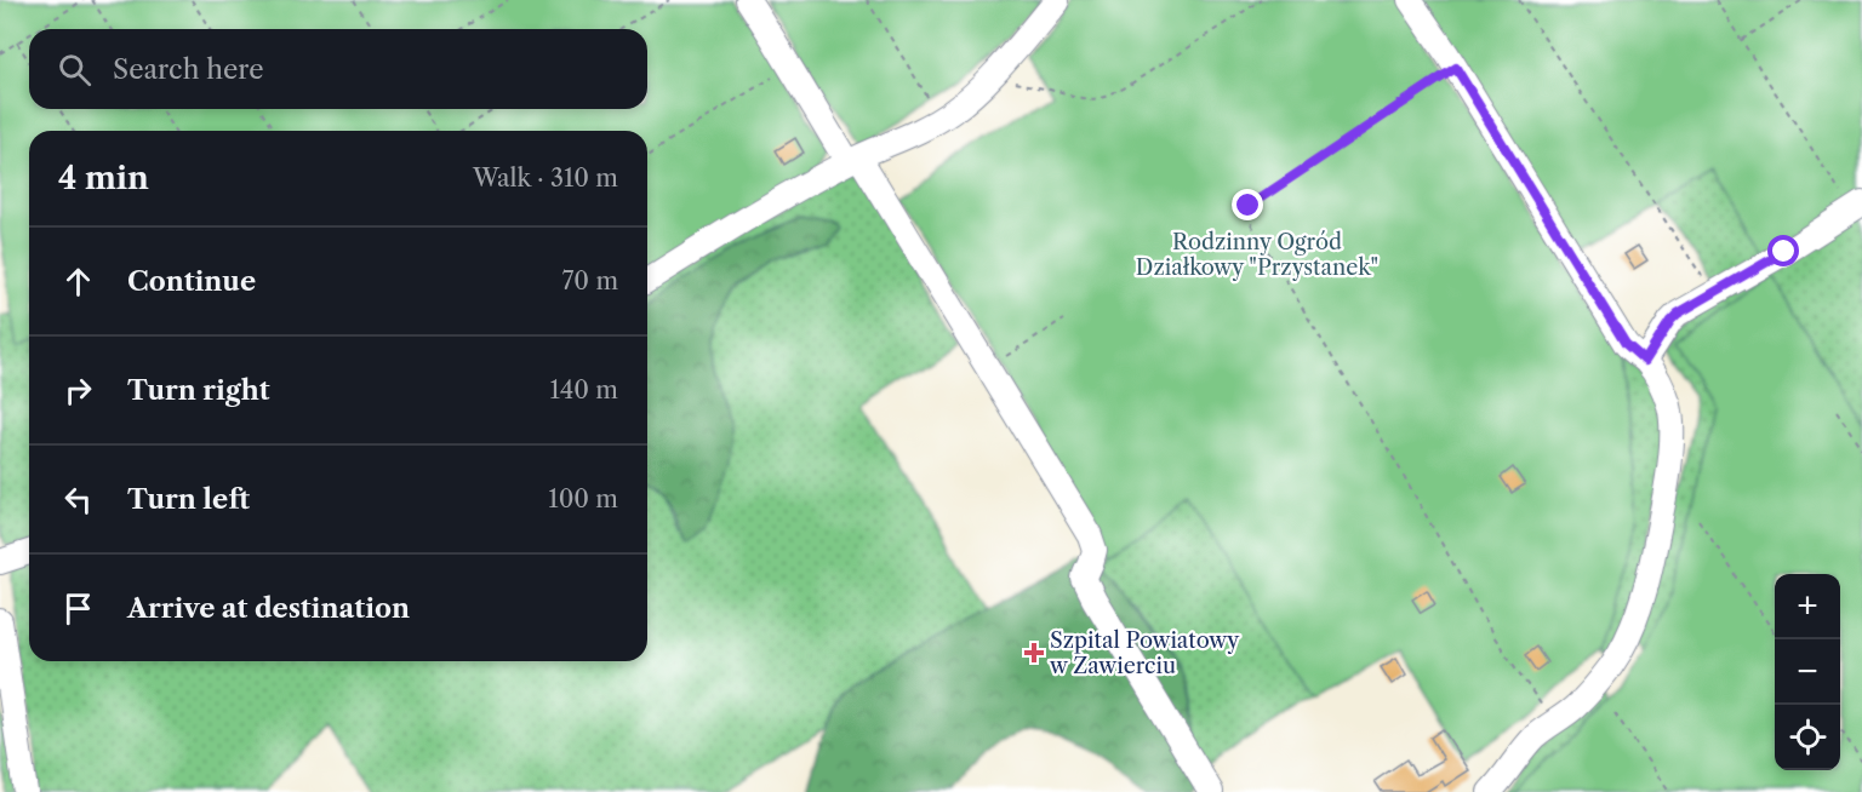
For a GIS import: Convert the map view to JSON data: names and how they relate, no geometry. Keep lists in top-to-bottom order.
{
  "parks": ["Rodzinny Ogród Działkowy \"Przystanek\""],
  "places": {
    "health": ["Szpital Powiatowy w Zawierciu"]
  },
  "page": {
    "search": "Search here",
    "heading": ["4 min", "Walk · 310 m"],
    "list": [
      ["Continue", "70 m"],
      ["Turn right", "140 m"],
      ["Turn left", "100 m"],
      "Arrive at destination"
    ],
    "map_buttons": ["+", "−"]
  }
}
